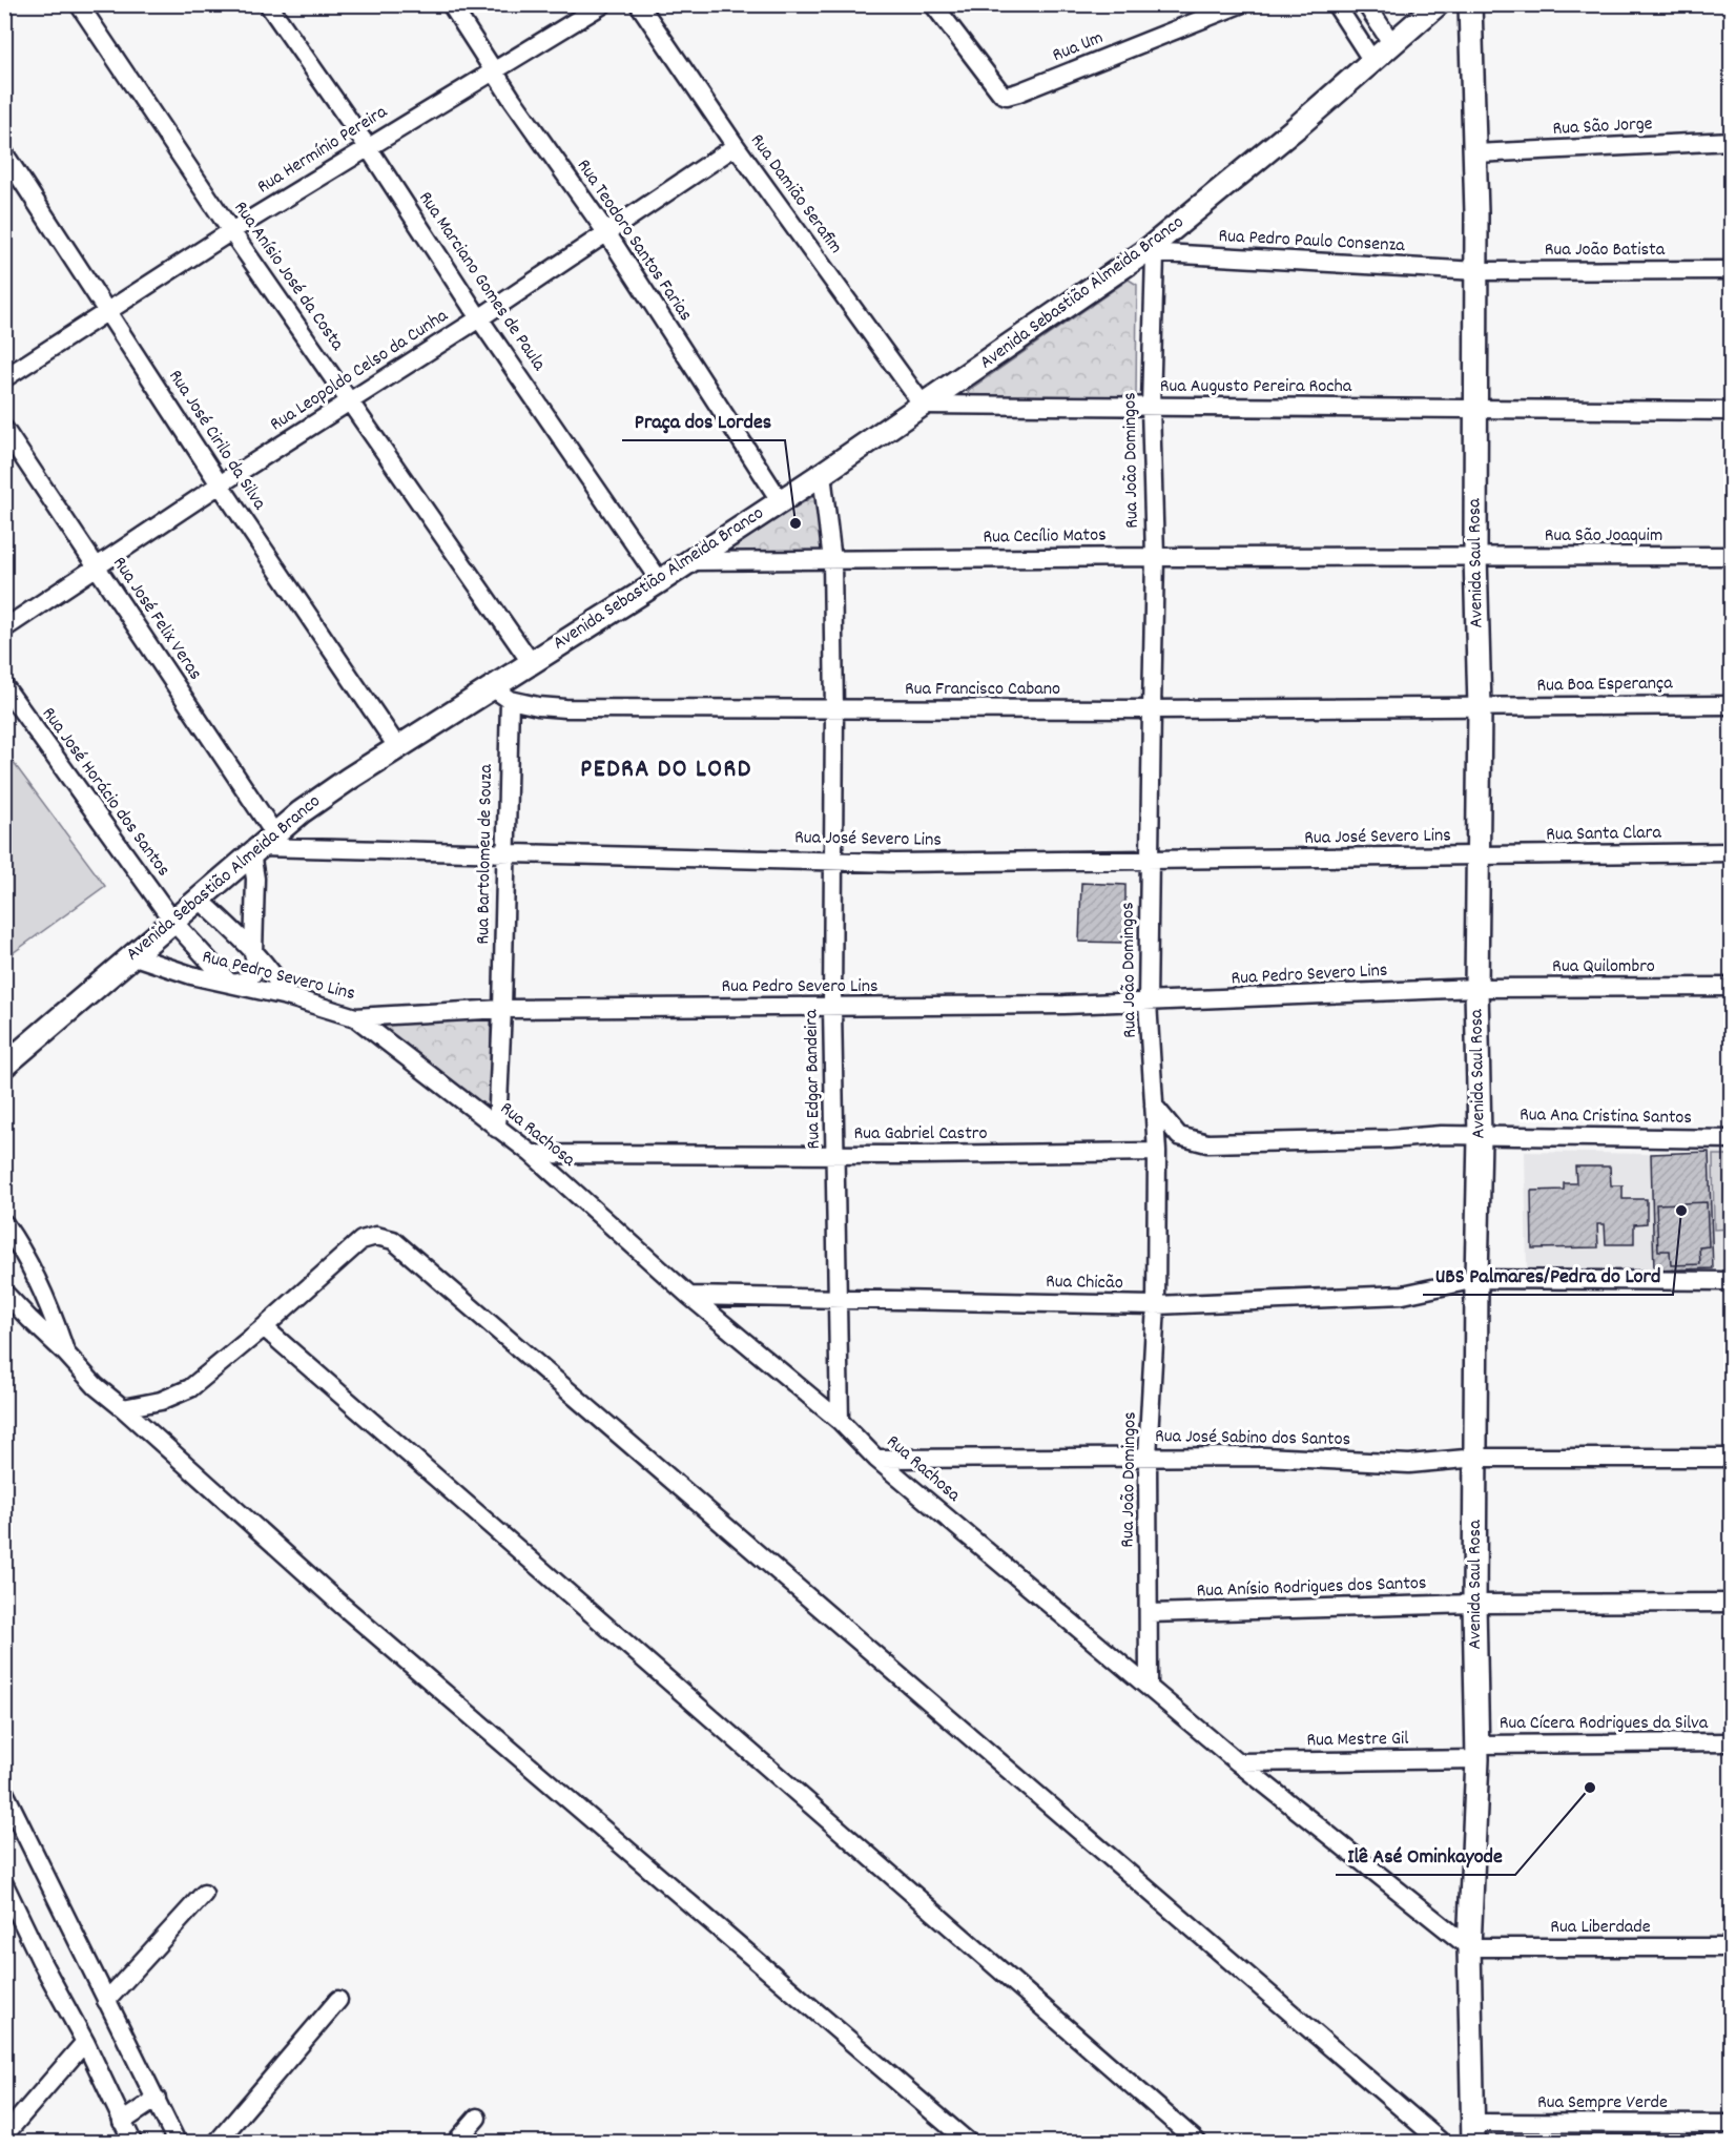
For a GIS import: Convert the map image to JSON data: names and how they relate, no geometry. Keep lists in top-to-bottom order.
{
  "streets": {
    "street": [
      "Rua Um",
      "Rua São Jorge",
      "Rua Hermínio Pereira",
      "Rua Damião Serafim",
      "Rua Teodoro Santos Farias",
      "Rua Pedro Paulo Consenza",
      "Rua João Batista",
      "Rua Anísio José da Costa",
      "Rua Marciano Gomes de Paula",
      "Avenida Sebastião Almeida Branco",
      "Rua Leopoldo Celso da Cunha",
      "Rua Augusto Pereira Rocha",
      "Rua José Cirilo da Silva",
      "Rua João Domingos",
      "Rua São Joaquim",
      "Rua Cecílio Matos",
      "Avenida Saul Rosa",
      "Rua José Felix Veras",
      "Rua Boa Esperança",
      "Rua Francisco Cabano",
      "Rua José Horácio dos Santos",
      "Rua Santa Clara",
      "Rua José Severo Lins",
      "Rua Bartolomeu de Souza",
      "Rua Quilombro",
      "Rua Pedro Severo Lins",
      "Rua Edgar Bandeira",
      "Rua Ana Cristina Santos",
      "Rua Gabriel Castro",
      "Rua Rachosa",
      "Rua Chicão",
      "Rua José Sabino dos Santos",
      "Rua Anísio Rodrigues dos Santos",
      "Rua Cícera Rodrigues da Silva",
      "Rua Mestre Gil",
      "Rua Liberdade",
      "Rua Sempre Verde"
    ]
  },
  "crossings": [
    ["Rua São Jorge", "Avenida Saul Rosa"],
    ["Rua Hermínio Pereira", "Rua Teodoro Santos Farias"],
    ["Rua Hermínio Pereira", "Rua Anísio José da Costa"],
    ["Rua Hermínio Pereira", "Rua Marciano Gomes de Paula"],
    ["Rua Hermínio Pereira", "Rua José Cirilo da Silva"],
    ["Rua Damião Serafim", "Avenida Sebastião Almeida Branco"],
    ["Rua Damião Serafim", "Rua Leopoldo Celso da Cunha"],
    ["Rua Damião Serafim", "Rua Augusto Pereira Rocha"],
    ["Rua Teodoro Santos Farias", "Avenida Sebastião Almeida Branco"],
    ["Rua Teodoro Santos Farias", "Rua Leopoldo Celso da Cunha"],
    ["Rua Pedro Paulo Consenza", "Rua João Batista"],
    ["Rua Pedro Paulo Consenza", "Avenida Sebastião Almeida Branco"],
    ["Rua Pedro Paulo Consenza", "Rua João Domingos"],
    ["Rua Pedro Paulo Consenza", "Avenida Saul Rosa"],
    ["Rua João Batista", "Avenida Saul Rosa"],
    ["Rua Anísio José da Costa", "Avenida Sebastião Almeida Branco"],
    ["Rua Anísio José da Costa", "Rua Leopoldo Celso da Cunha"],
    ["Rua Marciano Gomes de Paula", "Avenida Sebastião Almeida Branco"],
    ["Rua Marciano Gomes de Paula", "Rua Leopoldo Celso da Cunha"],
    ["Avenida Sebastião Almeida Branco", "Rua Augusto Pereira Rocha"],
    ["Avenida Sebastião Almeida Branco", "Rua José Cirilo da Silva"],
    ["Avenida Sebastião Almeida Branco", "Rua João Domingos"],
    ["Avenida Sebastião Almeida Branco", "Rua Cecílio Matos"],
    ["Avenida Sebastião Almeida Branco", "Rua José Felix Veras"],
    ["Avenida Sebastião Almeida Branco", "Rua Francisco Cabano"],
    ["Avenida Sebastião Almeida Branco", "Rua José Horácio dos Santos"],
    ["Avenida Sebastião Almeida Branco", "Rua José Severo Lins"],
    ["Avenida Sebastião Almeida Branco", "Rua Pedro Severo Lins"],
    ["Avenida Sebastião Almeida Branco", "Rua Edgar Bandeira"],
    ["Rua Leopoldo Celso da Cunha", "Rua José Cirilo da Silva"],
    ["Rua Leopoldo Celso da Cunha", "Rua José Felix Veras"],
    ["Rua Augusto Pereira Rocha", "Rua João Domingos"],
    ["Rua Augusto Pereira Rocha", "Avenida Saul Rosa"],
    ["Rua João Domingos", "Rua Cecílio Matos"],
    ["Rua João Domingos", "Rua Francisco Cabano"],
    ["Rua João Domingos", "Rua José Severo Lins"],
    ["Rua João Domingos", "Rua Pedro Severo Lins"],
    ["Rua João Domingos", "Rua Gabriel Castro"],
    ["Rua João Domingos", "Rua Rachosa"],
    ["Rua João Domingos", "Rua Chicão"],
    ["Rua João Domingos", "Rua José Sabino dos Santos"],
    ["Rua João Domingos", "Rua Anísio Rodrigues dos Santos"],
    ["Rua São Joaquim", "Rua Cecílio Matos"],
    ["Rua São Joaquim", "Avenida Saul Rosa"],
    ["Rua Cecílio Matos", "Avenida Saul Rosa"],
    ["Rua Cecílio Matos", "Rua Edgar Bandeira"],
    ["Avenida Saul Rosa", "Rua Boa Esperança"],
    ["Avenida Saul Rosa", "Rua Francisco Cabano"],
    ["Avenida Saul Rosa", "Rua Santa Clara"],
    ["Avenida Saul Rosa", "Rua José Severo Lins"],
    ["Avenida Saul Rosa", "Rua Quilombro"],
    ["Avenida Saul Rosa", "Rua Pedro Severo Lins"],
    ["Avenida Saul Rosa", "Rua Ana Cristina Santos"],
    ["Avenida Saul Rosa", "Rua Rachosa"],
    ["Avenida Saul Rosa", "Rua Chicão"],
    ["Avenida Saul Rosa", "Rua José Sabino dos Santos"],
    ["Avenida Saul Rosa", "Rua Anísio Rodrigues dos Santos"],
    ["Avenida Saul Rosa", "Rua Cícera Rodrigues da Silva"],
    ["Avenida Saul Rosa", "Rua Mestre Gil"],
    ["Avenida Saul Rosa", "Rua Liberdade"],
    ["Avenida Saul Rosa", "Rua Sempre Verde"],
    ["Rua José Felix Veras", "Rua José Severo Lins"],
    ["Rua Boa Esperança", "Rua Francisco Cabano"],
    ["Rua Francisco Cabano", "Rua Bartolomeu de Souza"],
    ["Rua Francisco Cabano", "Rua Edgar Bandeira"],
    ["Rua Santa Clara", "Rua José Severo Lins"],
    ["Rua José Severo Lins", "Rua Bartolomeu de Souza"],
    ["Rua José Severo Lins", "Rua Edgar Bandeira"],
    ["Rua Bartolomeu de Souza", "Rua Pedro Severo Lins"],
    ["Rua Bartolomeu de Souza", "Rua Rachosa"],
    ["Rua Quilombro", "Rua Pedro Severo Lins"],
    ["Rua Pedro Severo Lins", "Rua Edgar Bandeira"],
    ["Rua Pedro Severo Lins", "Rua Rachosa"],
    ["Rua Edgar Bandeira", "Rua Gabriel Castro"],
    ["Rua Edgar Bandeira", "Rua Rachosa"],
    ["Rua Edgar Bandeira", "Rua Chicão"],
    ["Rua Gabriel Castro", "Rua Rachosa"],
    ["Rua Rachosa", "Rua Chicão"],
    ["Rua Rachosa", "Rua José Sabino dos Santos"],
    ["Rua Rachosa", "Rua Mestre Gil"],
    ["Rua Rachosa", "Rua Liberdade"],
    ["Rua Cícera Rodrigues da Silva", "Rua Mestre Gil"]
  ],
  "districts": ["PEDRA DO LORD"],
  "places": ["Praça dos Lordes", "UBS Palmares/Pedra do Lord", "Ilê Asé Ominkayode"]
}
